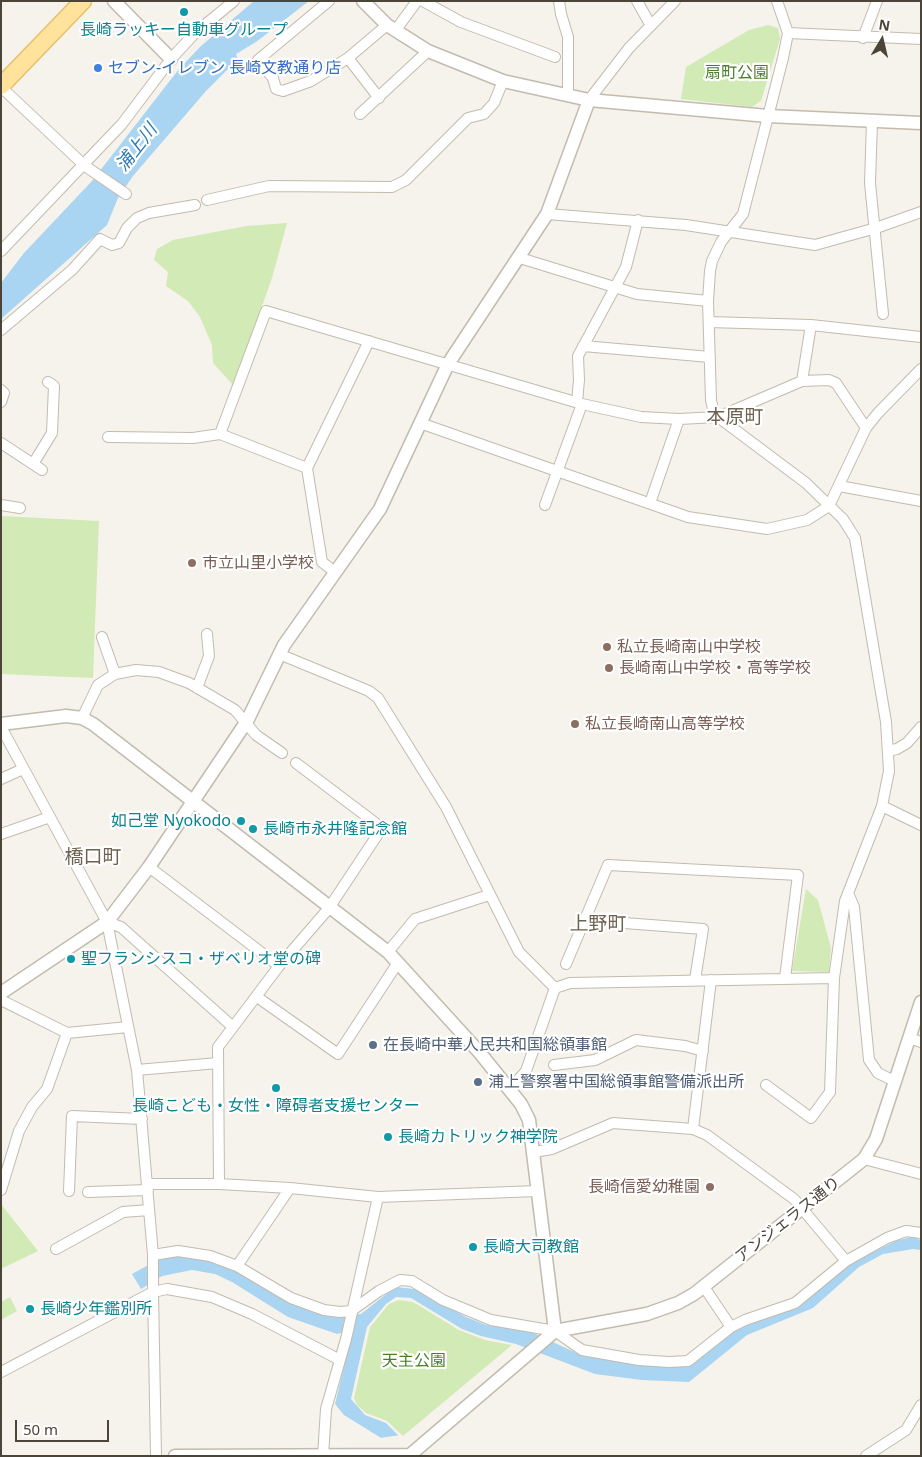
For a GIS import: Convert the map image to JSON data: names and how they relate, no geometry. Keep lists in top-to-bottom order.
{
  "streets": {
    "street": ["アンジェラス通り"]
  },
  "districts": ["本原町", "橋口町", "上野町"],
  "water": ["浦上川"],
  "parks": ["扇町公園", "天主公園"],
  "places": [
    "長崎ラッキー自動車グループ",
    "セブン-イレブン 長崎文教通り店",
    "市立山里小学校",
    "私立長崎南山中学校",
    "長崎南山中学校・高等学校",
    "私立長崎南山高等学校",
    "如己堂 Nyokodo",
    "長崎市永井隆記念館",
    "聖フランシスコ・ザベリオ堂の碑",
    "在長崎中華人民共和国総領事館",
    "浦上警察署中国総領事館警備派出所",
    "長崎こども・女性・障碍者支援センター",
    "長崎カトリック神学院",
    "長崎信愛幼稚園",
    "長崎大司教館",
    "長崎少年鑑別所"
  ],
  "scale_bar": "50 m",
  "north": "top"
}
